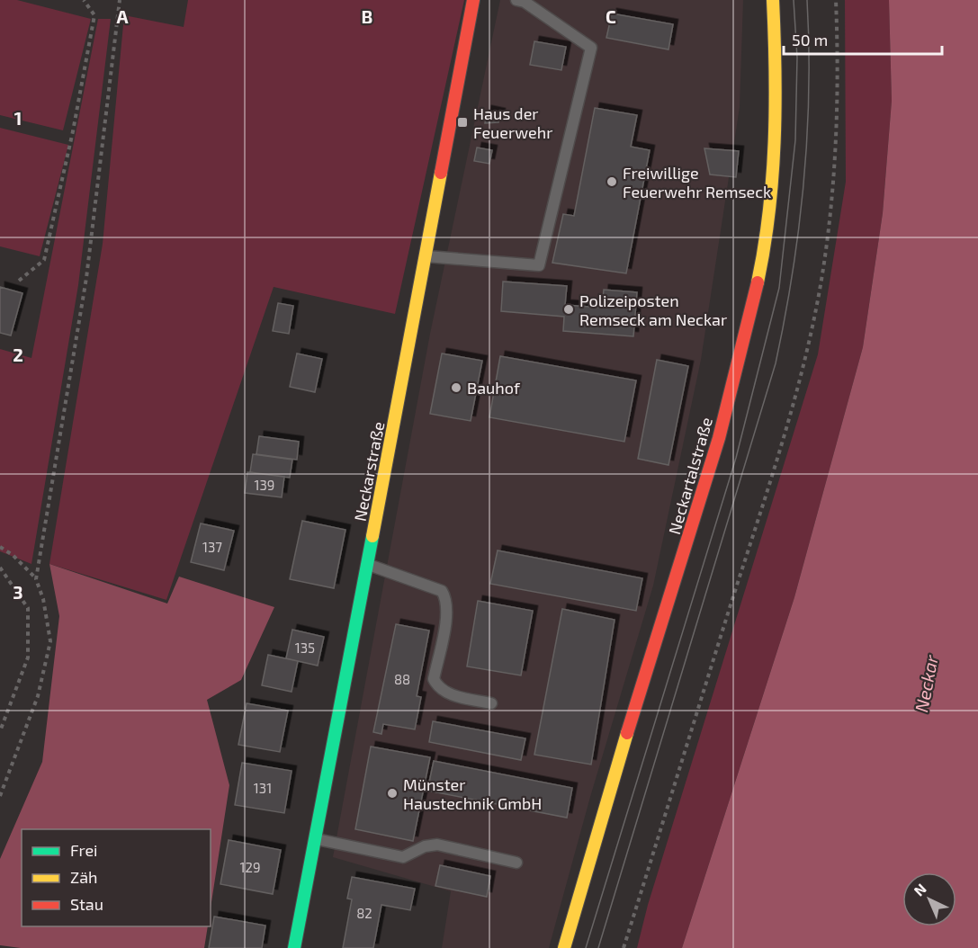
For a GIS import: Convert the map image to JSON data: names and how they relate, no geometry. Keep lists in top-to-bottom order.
{
  "streets": {
    "main road": ["Neckarstraße", "Neckartalstraße"]
  },
  "water": ["Neckar"],
  "places": {
    "transit": ["Haus der Feuerwehr"],
    "other": [
      "Freiwillige Feuerwehr Remseck",
      "Polizeiposten Remseck am Neckar",
      "Bauhof",
      "Münster Haustechnik GmbH"
    ]
  },
  "house_numbers": [
    "139",
    "137",
    "135",
    "88",
    "131",
    "129",
    "82"
  ],
  "legend": ["Frei", "Zäh", "Stau"],
  "scale_bar": "50 m",
  "north": "top left",
  "grid": {
    "columns": ["A", "B", "C"],
    "rows": ["1", "2", "3"]
  }
}
